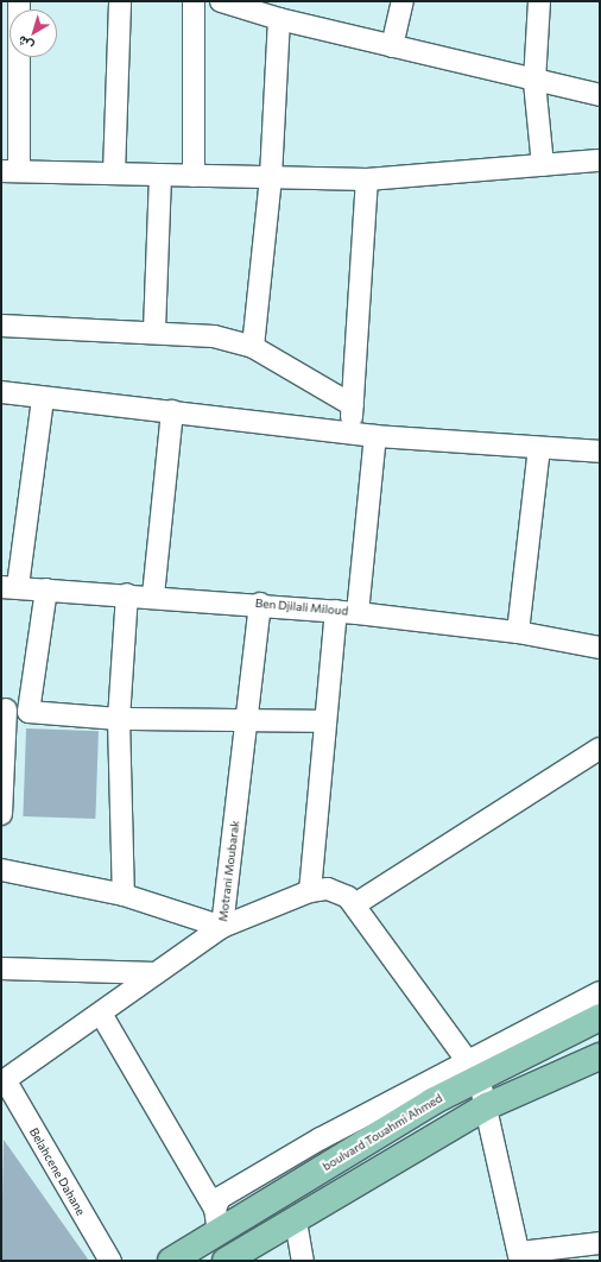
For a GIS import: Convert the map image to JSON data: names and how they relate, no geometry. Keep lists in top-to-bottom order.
{
  "streets": {
    "main road": ["boulvard Touahmi Ahmed"],
    "street": ["Ben Djilali Miloud", "Motrani Moubarak", "Belahcene Dahane"]
  },
  "crossings": [
    ["Ben Djilali Miloud", "Motrani Moubarak"],
    ["Motrani Moubarak", "Belahcene Dahane"]
  ],
  "north": "bottom left"
}
